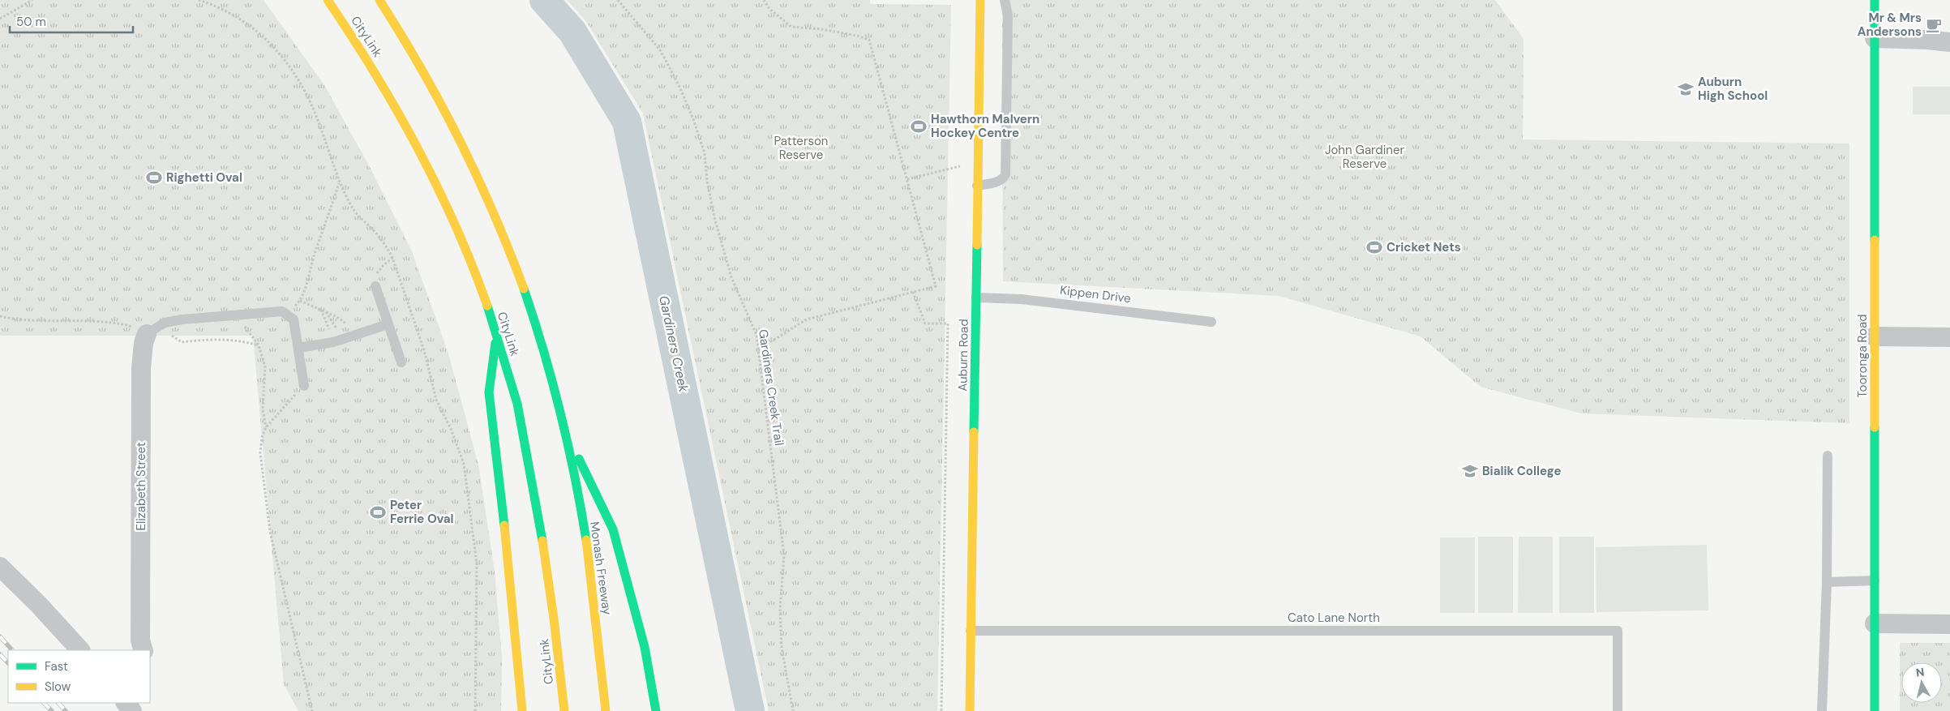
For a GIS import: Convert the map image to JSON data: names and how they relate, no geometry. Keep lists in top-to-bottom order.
{
  "streets": {
    "main road": [
      "CityLink",
      "Auburn Road",
      "Tooronga Road",
      "Monash Freeway"
    ],
    "street": ["Elizabeth Street"],
    "lane": ["Kippen Drive", "Cato Lane North"],
    "path": ["Gardiners Creek Trail"]
  },
  "crossings": [
    ["Kippen Drive", "Auburn Road"],
    ["Auburn Road", "Cato Lane North"]
  ],
  "water": ["Gardiners Creek"],
  "parks": ["Patterson Reserve", "John Gardiner Reserve"],
  "places": {
    "cafe": ["Mr & Mrs Andersons"],
    "school or university": ["Auburn High School", "Bialik College"],
    "sports": [
      "Hawthorn Malvern Hockey Centre",
      "Righetti Oval",
      "Cricket Nets",
      "Peter Ferrie Oval"
    ]
  },
  "legend": ["Fast", "Slow"],
  "scale_bar": "50 m",
  "north": "top"
}
